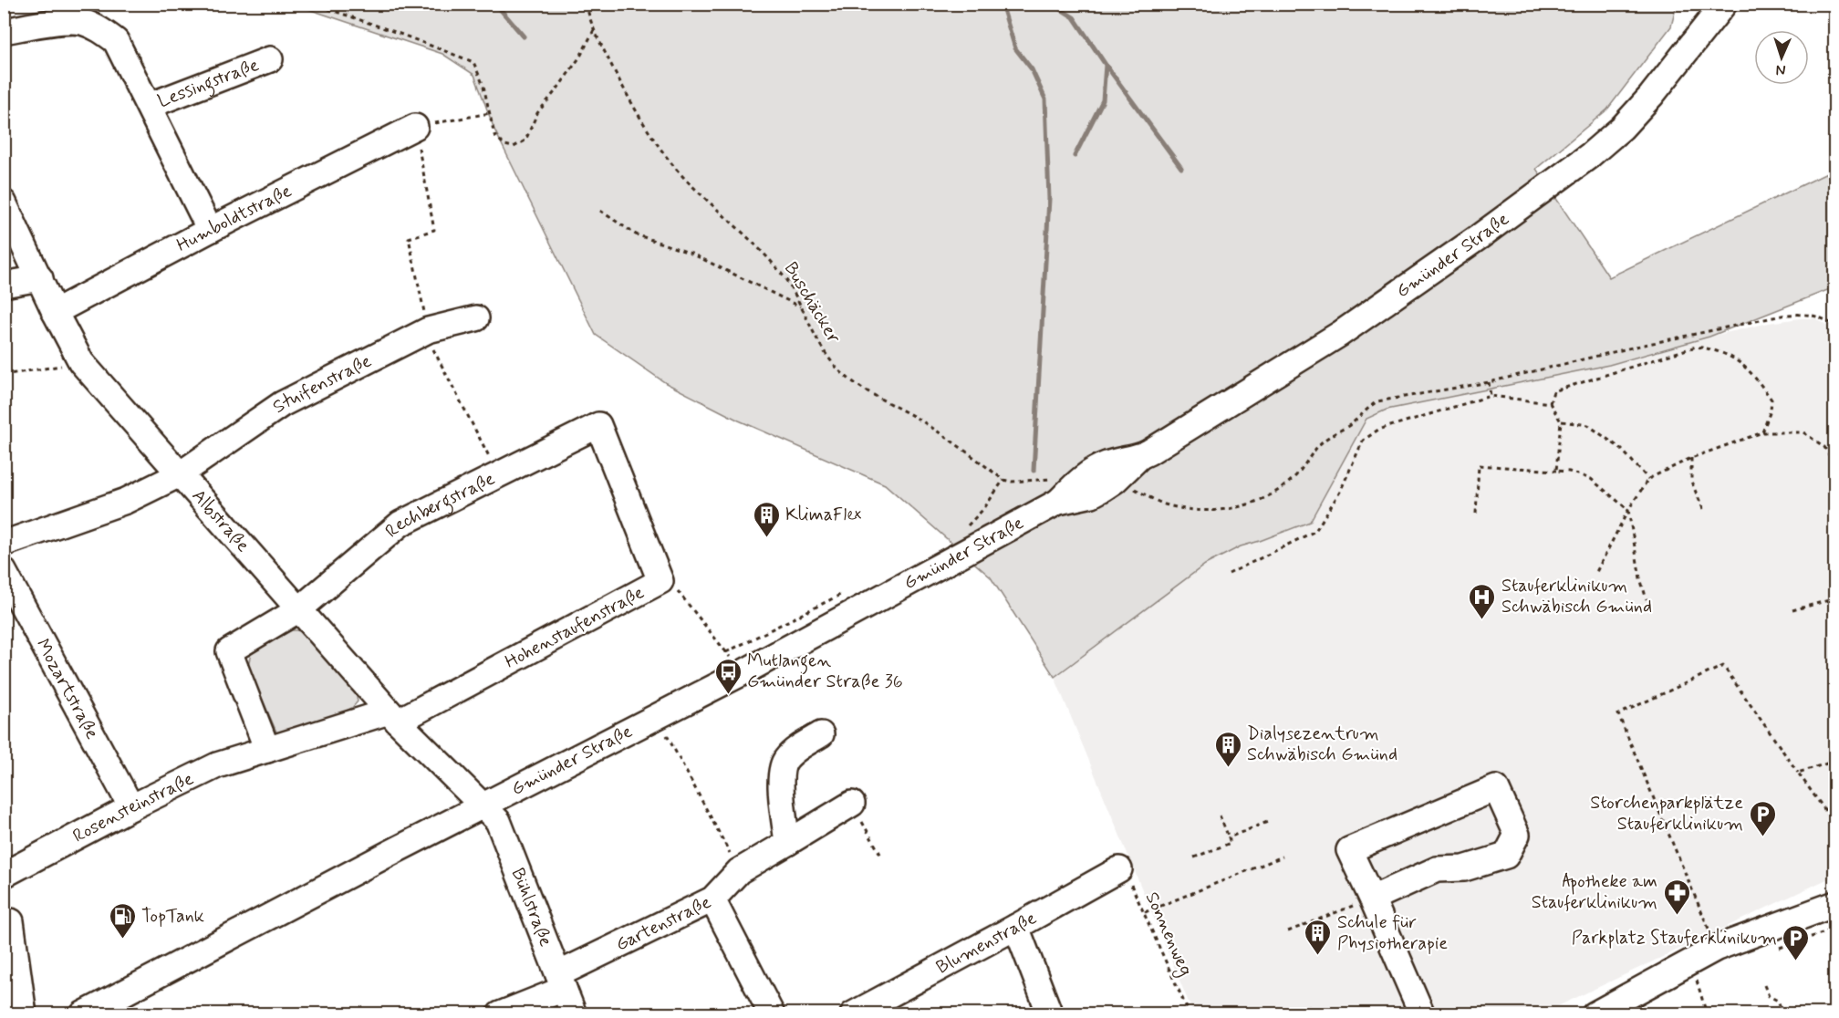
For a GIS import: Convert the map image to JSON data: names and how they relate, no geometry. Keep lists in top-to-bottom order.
{
  "streets": {
    "street": [
      "Lessingstraße",
      "Humboldtstraße",
      "Gmünder Straße",
      "Stuifenstraße",
      "Rechbergstraße",
      "Albstraße",
      "Hohenstaufenstraße",
      "Mozartstraße",
      "Rosensteinstraße",
      "Bühlstraße",
      "Gartenstraße",
      "Blumenstraße"
    ],
    "path": ["Buschäcker", "Sonnenweg"]
  },
  "crossings": [
    ["Lessingstraße", "Humboldtstraße"],
    ["Humboldtstraße", "Albstraße"],
    ["Gmünder Straße", "Albstraße"],
    ["Gmünder Straße", "Bühlstraße"],
    ["Stuifenstraße", "Albstraße"],
    ["Rechbergstraße", "Albstraße"],
    ["Rechbergstraße", "Hohenstaufenstraße"],
    ["Albstraße", "Hohenstaufenstraße"],
    ["Albstraße", "Rosensteinstraße"],
    ["Albstraße", "Bühlstraße"],
    ["Hohenstaufenstraße", "Rosensteinstraße"],
    ["Mozartstraße", "Rosensteinstraße"],
    ["Bühlstraße", "Gartenstraße"],
    ["Sonnenweg", "Blumenstraße"]
  ],
  "places": {
    "building": ["KlimaFlex", "Dialysezentrum Schwäbisch Gmünd", "Schule für Physiotherapie"],
    "hospital": ["Stauferklinikum Schwäbisch Gmünd"],
    "bus stop": ["Mutlangen Gmünder Straße 36"],
    "parking": ["Storchenparkplätze Stauferklinikum", "Parkplatz Stauferklinikum"],
    "pharmacy": ["Apotheke am Stauferklinikum"],
    "fuel station": ["TopTank"]
  },
  "north": "bottom"
}
